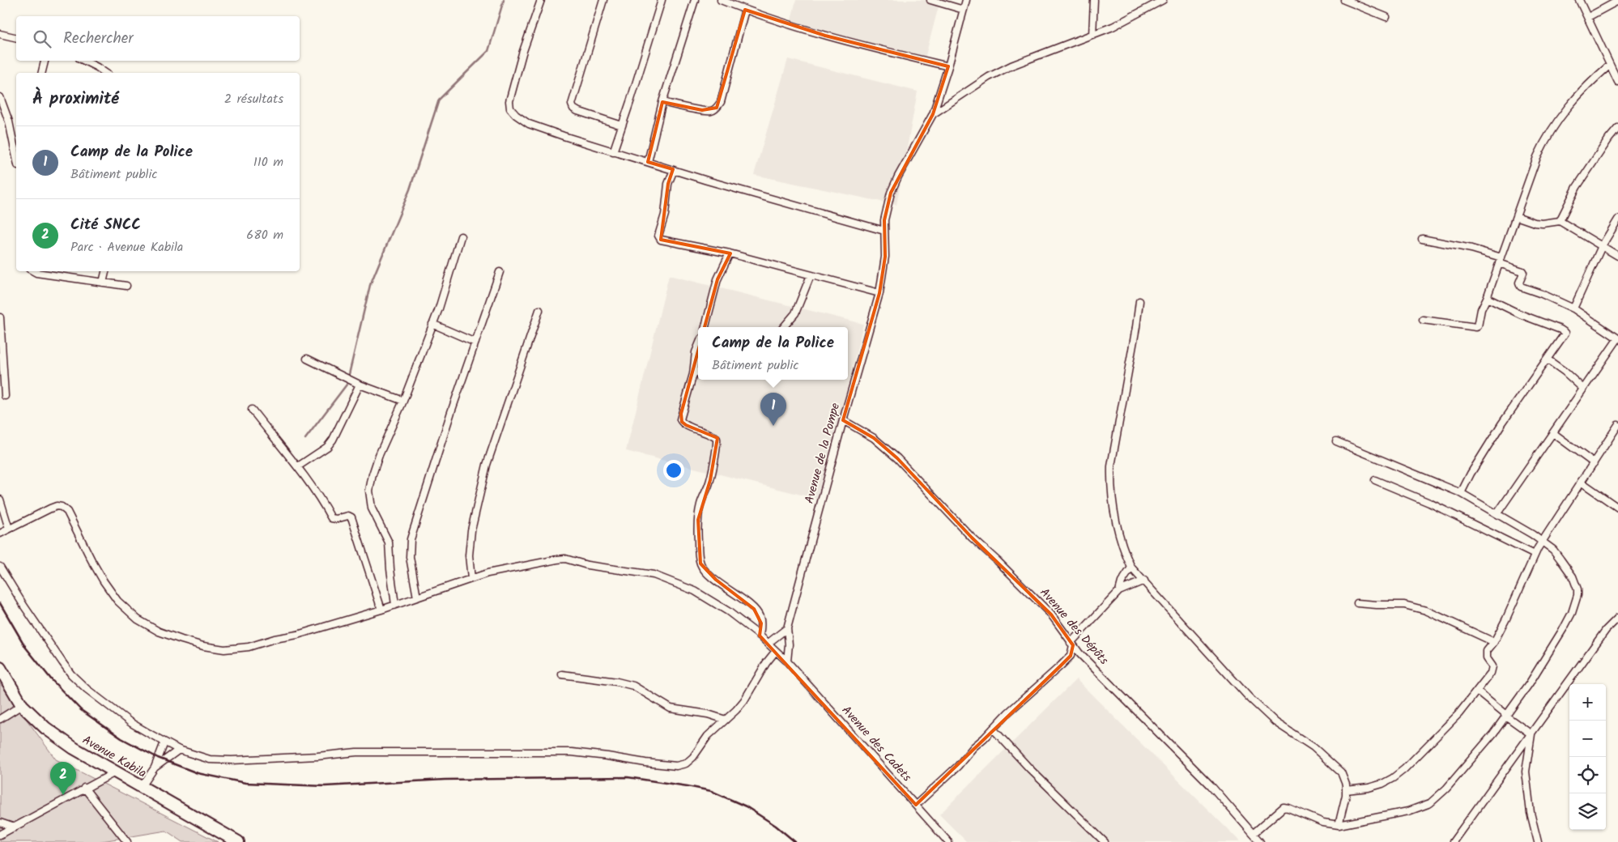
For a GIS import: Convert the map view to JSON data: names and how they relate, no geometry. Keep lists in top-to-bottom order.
{
  "streets": {
    "highway": ["Avenue Kabila"],
    "street": ["Avenue de la Pompe", "Avenue des Dépôts", "Avenue des Cadets"]
  },
  "crossings": [
    ["Avenue de la Pompe", "Avenue des Dépôts"],
    ["Avenue de la Pompe", "Avenue des Cadets"]
  ],
  "page": {
    "search": "Rechercher",
    "heading": ["À proximité", "2 résultats"],
    "list": [
      {
        "mark": "1",
        "name": "Camp de la Police",
        "note": "Bâtiment public",
        "value": "110 m"
      },
      {
        "mark": "2",
        "name": "Cité SNCC",
        "note": "Parc · Avenue Kabila",
        "value": "680 m"
      }
    ],
    "popup": ["Camp de la Police", "Bâtiment public"],
    "pins": ["1", "2"],
    "map_buttons": ["+", "−"]
  }
}
